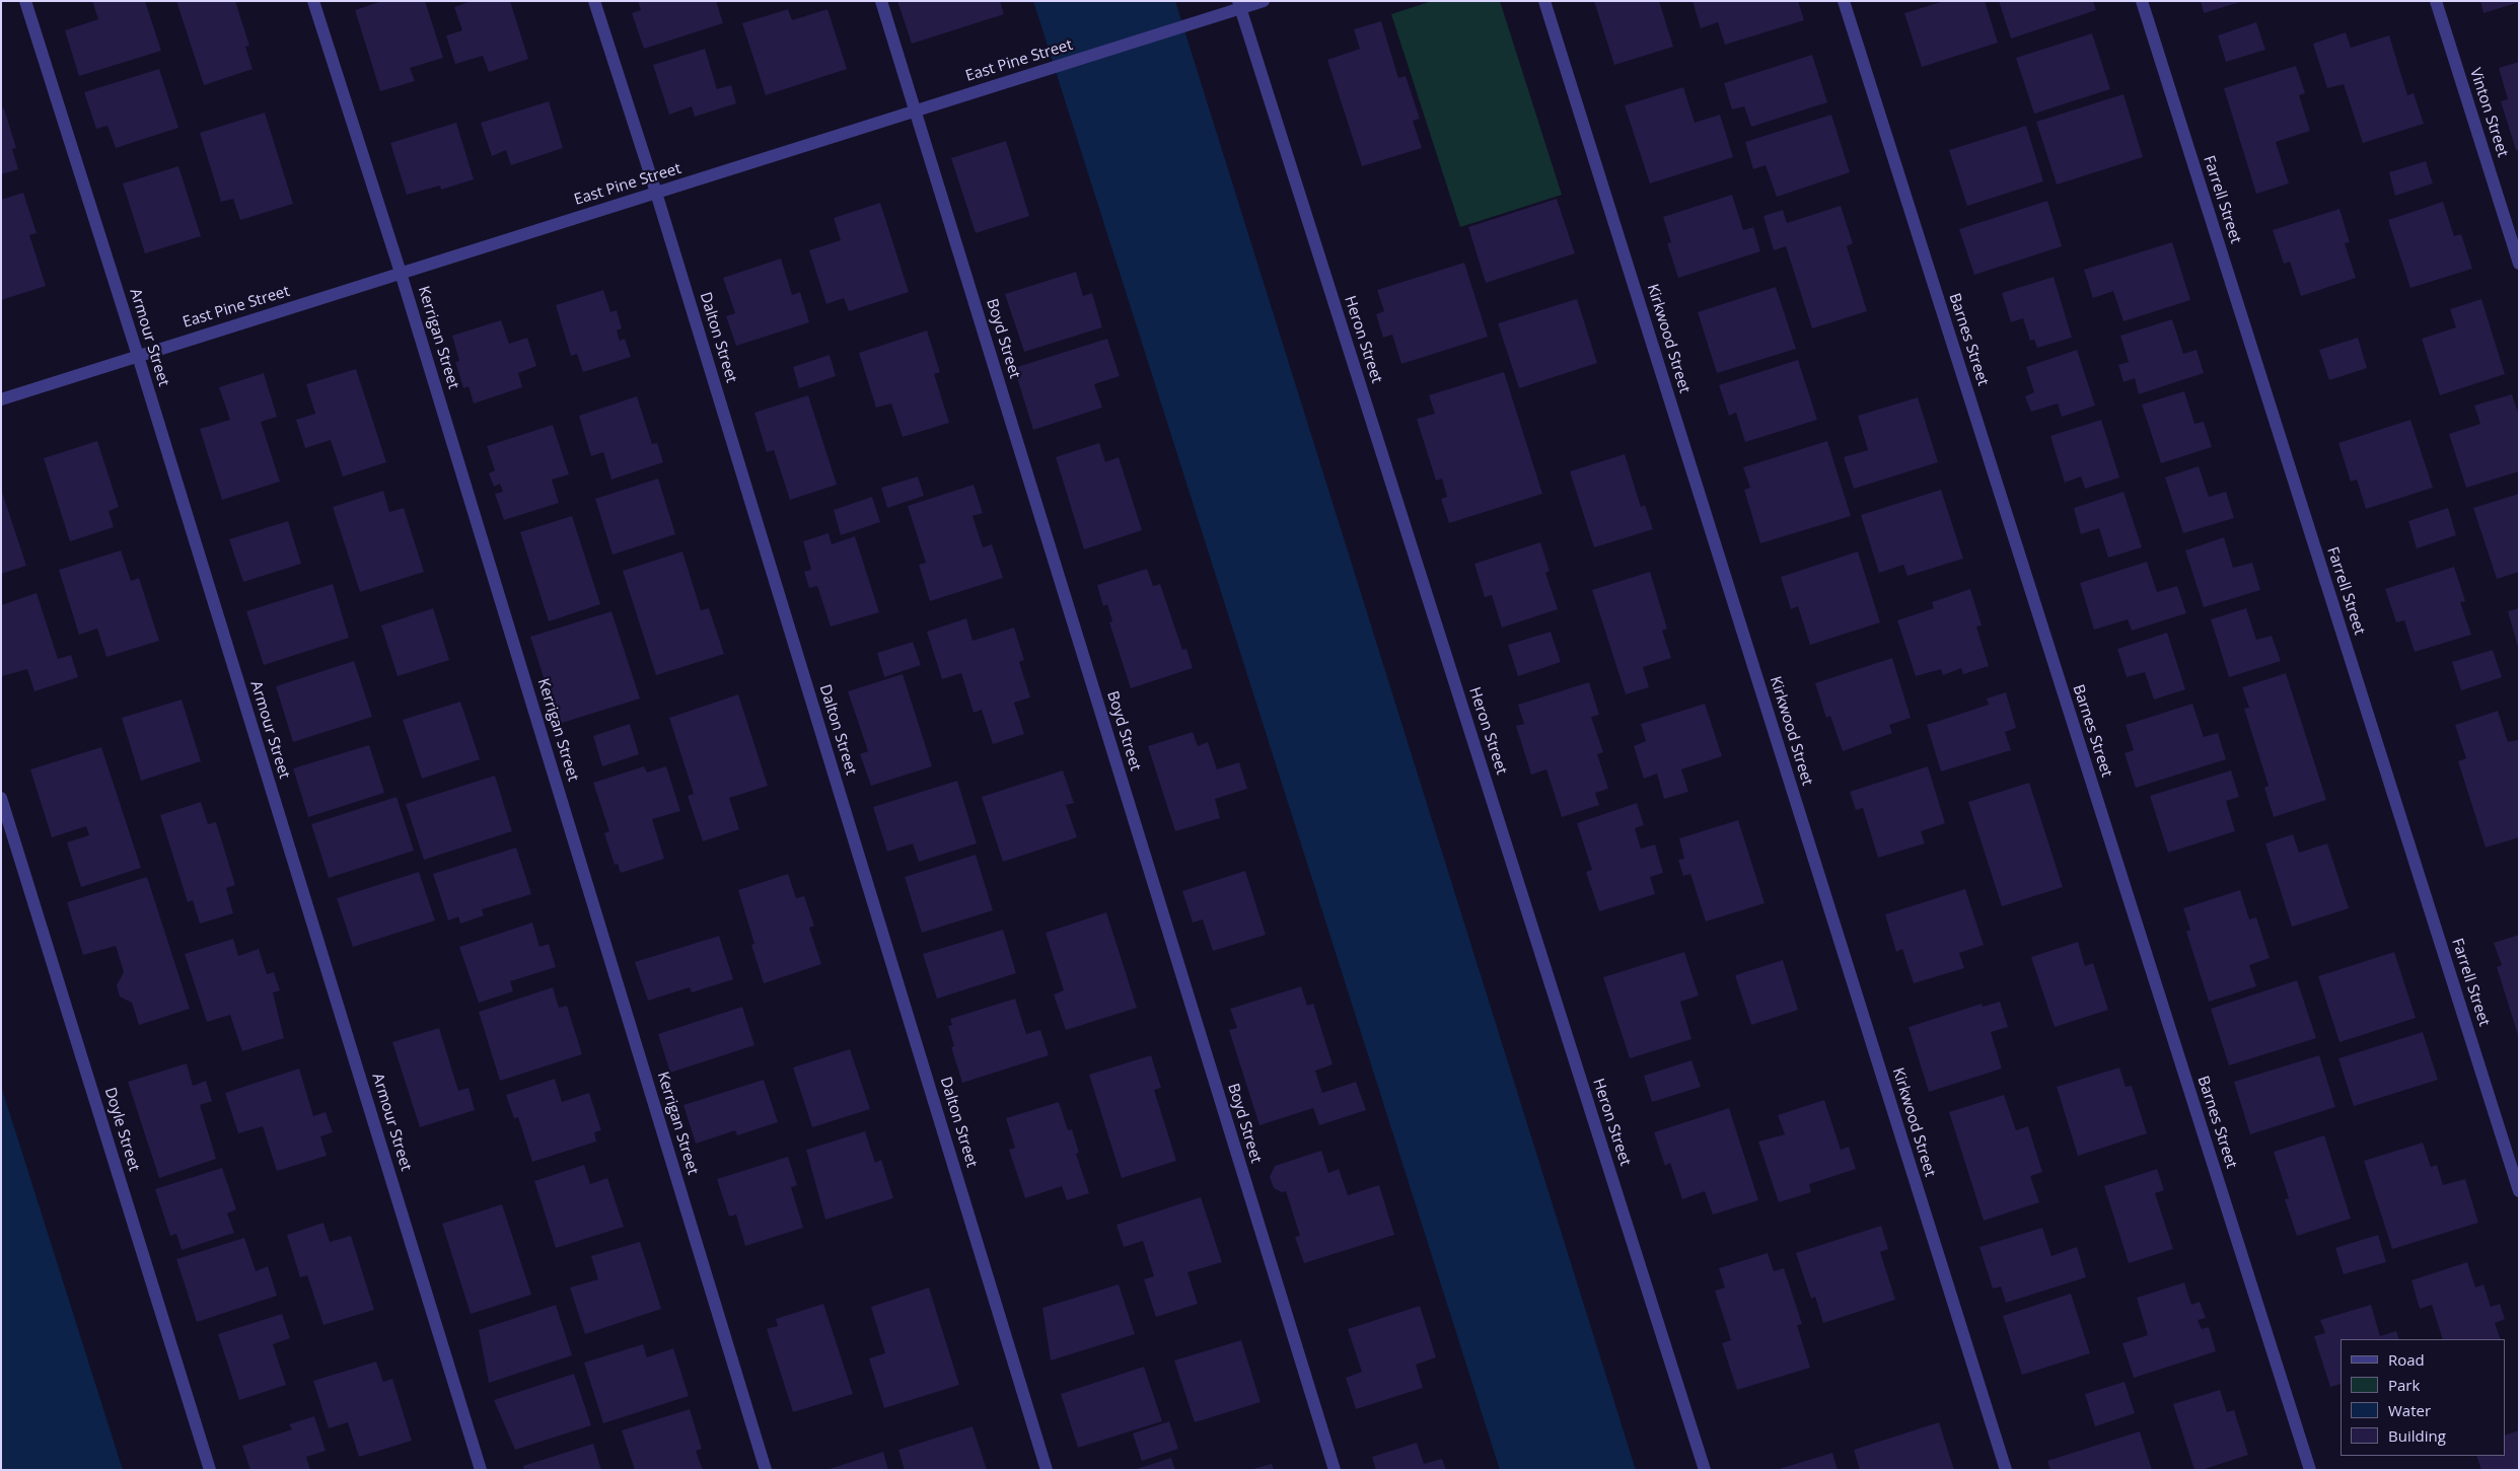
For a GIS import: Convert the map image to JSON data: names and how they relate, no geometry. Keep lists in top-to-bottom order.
{
  "streets": {
    "street": [
      "East Pine Street",
      "Vinton Street",
      "Farrell Street",
      "Armour Street",
      "Kerrigan Street",
      "Dalton Street",
      "Boyd Street",
      "Kirkwood Street",
      "Heron Street",
      "Barnes Street",
      "Doyle Street"
    ]
  },
  "crossings": [
    ["East Pine Street", "Armour Street"],
    ["East Pine Street", "Kerrigan Street"],
    ["East Pine Street", "Dalton Street"],
    ["East Pine Street", "Boyd Street"],
    ["East Pine Street", "Heron Street"]
  ],
  "legend": [
    "Road",
    "Park",
    "Water",
    "Building"
  ]
}
